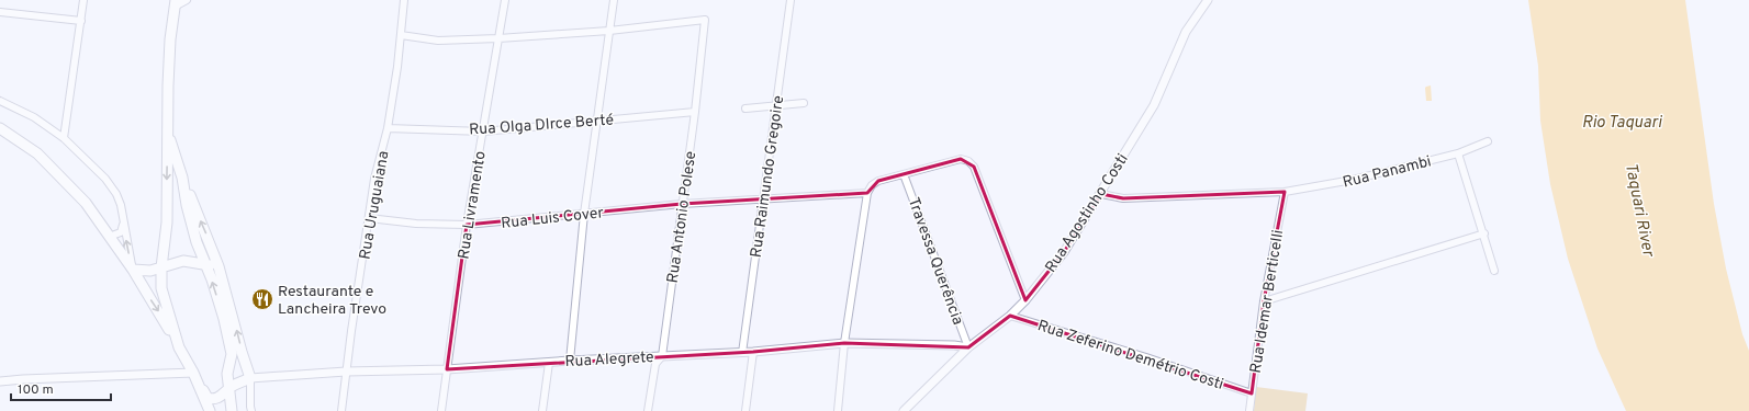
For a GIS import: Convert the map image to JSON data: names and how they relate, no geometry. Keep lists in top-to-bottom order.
{
  "streets": {
    "street": [
      "Rua Olga DIrce Berté",
      "Rua Panambi",
      "Rua Raimundo Gregoire",
      "Rua Uruguaiana",
      "Rua Livramento",
      "Rua Agostinho Costi",
      "Rua Luis Cover",
      "Rua Antonio Polese",
      "Travessa Querência",
      "Rua Idemar Berticelli",
      "Rua Zeferino Demétrio Costi",
      "Rua Alegrete"
    ]
  },
  "crossings": [
    ["Rua Olga DIrce Berté", "Rua Uruguaiana"],
    ["Rua Olga DIrce Berté", "Rua Livramento"],
    ["Rua Olga DIrce Berté", "Rua Antonio Polese"],
    ["Rua Panambi", "Rua Agostinho Costi"],
    ["Rua Panambi", "Rua Idemar Berticelli"],
    ["Rua Raimundo Gregoire", "Rua Luis Cover"],
    ["Rua Raimundo Gregoire", "Rua Alegrete"],
    ["Rua Uruguaiana", "Rua Luis Cover"],
    ["Rua Uruguaiana", "Rua Alegrete"],
    ["Rua Livramento", "Rua Luis Cover"],
    ["Rua Livramento", "Rua Alegrete"],
    ["Rua Agostinho Costi", "Travessa Querência"],
    ["Rua Agostinho Costi", "Rua Zeferino Demétrio Costi"],
    ["Rua Agostinho Costi", "Rua Alegrete"],
    ["Rua Luis Cover", "Rua Antonio Polese"],
    ["Rua Antonio Polese", "Rua Alegrete"],
    ["Travessa Querência", "Rua Alegrete"],
    ["Rua Idemar Berticelli", "Rua Zeferino Demétrio Costi"]
  ],
  "water": ["Rio Taquari", "Taquari River"],
  "places": {
    "restaurant": ["Restaurante e Lancheira Trevo"]
  },
  "scale_bar": "100 m"
}
